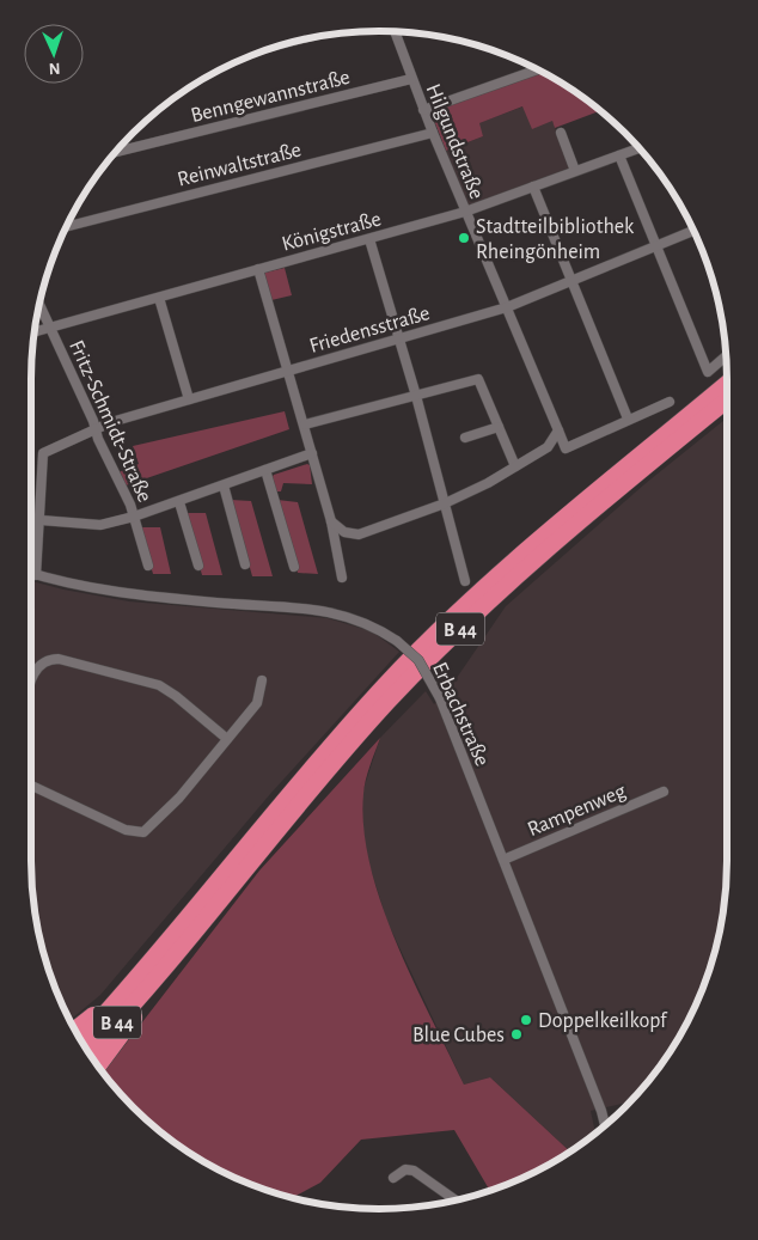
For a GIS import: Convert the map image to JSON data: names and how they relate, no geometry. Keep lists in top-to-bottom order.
{
  "streets": {
    "highway": ["B 44"],
    "street": [
      "Benngewannstraße",
      "Hilgundstraße",
      "Reinwaltstraße",
      "Königstraße",
      "Friedensstraße",
      "Fritz-Schmidt-Straße",
      "Erbachstraße",
      "Rampenweg"
    ]
  },
  "crossings": [
    ["Benngewannstraße", "Hilgundstraße"],
    ["Hilgundstraße", "Reinwaltstraße"],
    ["Hilgundstraße", "Königstraße"],
    ["Hilgundstraße", "Friedensstraße"],
    ["Königstraße", "Fritz-Schmidt-Straße"],
    ["Friedensstraße", "Fritz-Schmidt-Straße"],
    ["Erbachstraße", "Rampenweg"]
  ],
  "places": ["Stadtteilbibliothek Rheingönheim", "Doppelkeilkopf", "Blue Cubes"],
  "north": "bottom"
}
